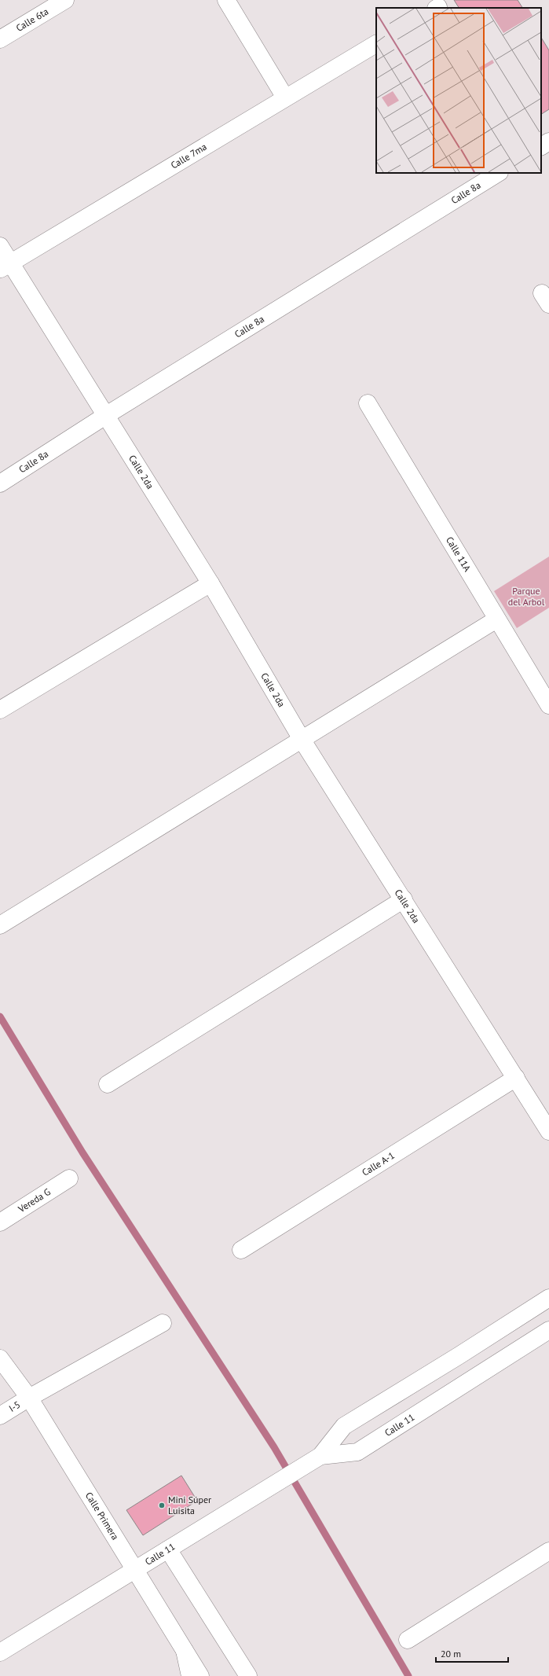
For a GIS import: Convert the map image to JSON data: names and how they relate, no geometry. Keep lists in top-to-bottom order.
{
  "streets": {
    "main road": [
      "Calle 6ta",
      "Calle 7ma",
      "Calle 8a",
      "Calle 2da",
      "Calle 11A",
      "Calle A-1",
      "Vereda G",
      "I-5",
      "Calle 11",
      "Calle Primera"
    ]
  },
  "crossings": [
    ["Calle 7ma", "Calle 2da"],
    ["Calle 8a", "Calle 2da"],
    ["Calle 2da", "Calle A-1"],
    ["I-5", "Calle Primera"],
    ["Calle 11", "Calle Primera"]
  ],
  "parks": ["Parque del Arbol"],
  "places": ["Mini Súper Luisita"],
  "scale_bar": "20 m"
}
